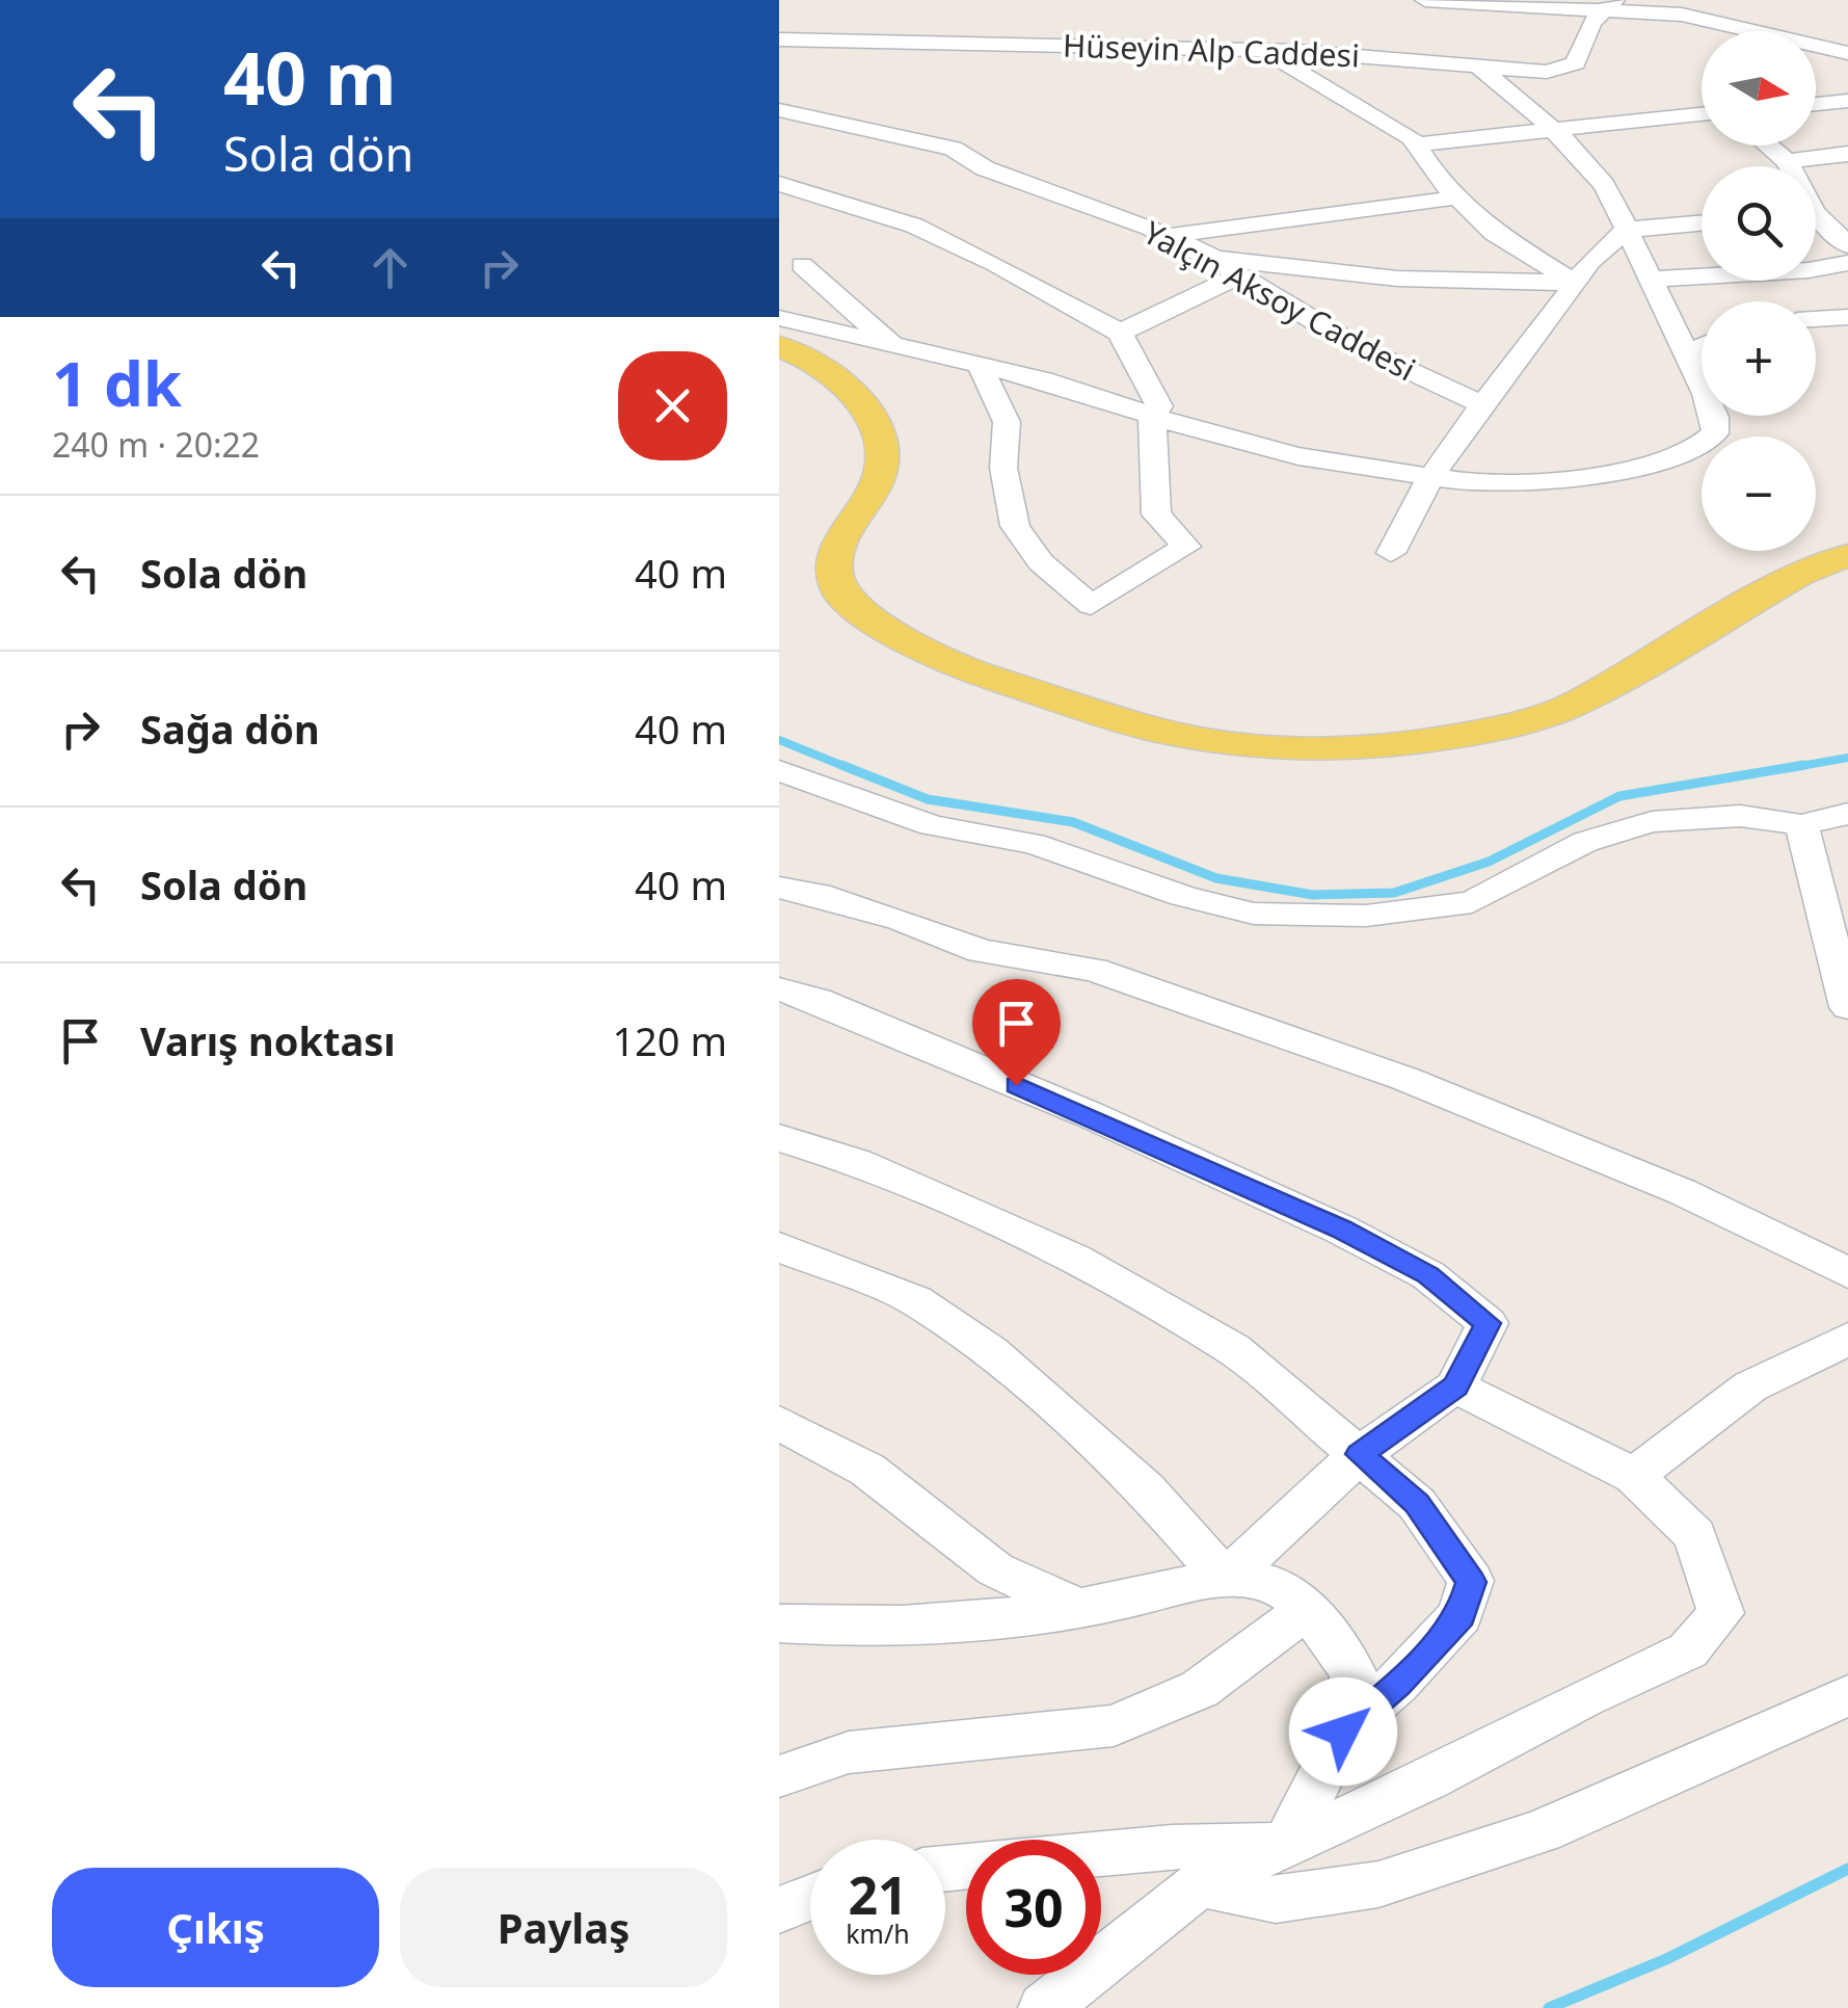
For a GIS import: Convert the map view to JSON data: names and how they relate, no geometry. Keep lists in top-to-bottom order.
{
  "streets": {
    "street": ["Hüseyin Alp Caddesi", "Yalçın Aksoy Caddesi"]
  },
  "north": "right",
  "page": {
    "turn": ["40 m", "Sola dön"],
    "map_buttons": ["+", "−"],
    "heading": ["1 dk", "240 m · 20:22"],
    "list": [
      {
        "name": "Sola dön",
        "value": "40 m"
      },
      {
        "name": "Sağa dön",
        "value": "40 m"
      },
      {
        "name": "Sola dön",
        "value": "40 m"
      },
      {
        "name": "Varış noktası",
        "value": "120 m"
      }
    ],
    "speed": "21 km/h",
    "limit": "30",
    "buttons": ["Çıkış", "Paylaş"]
  }
}
